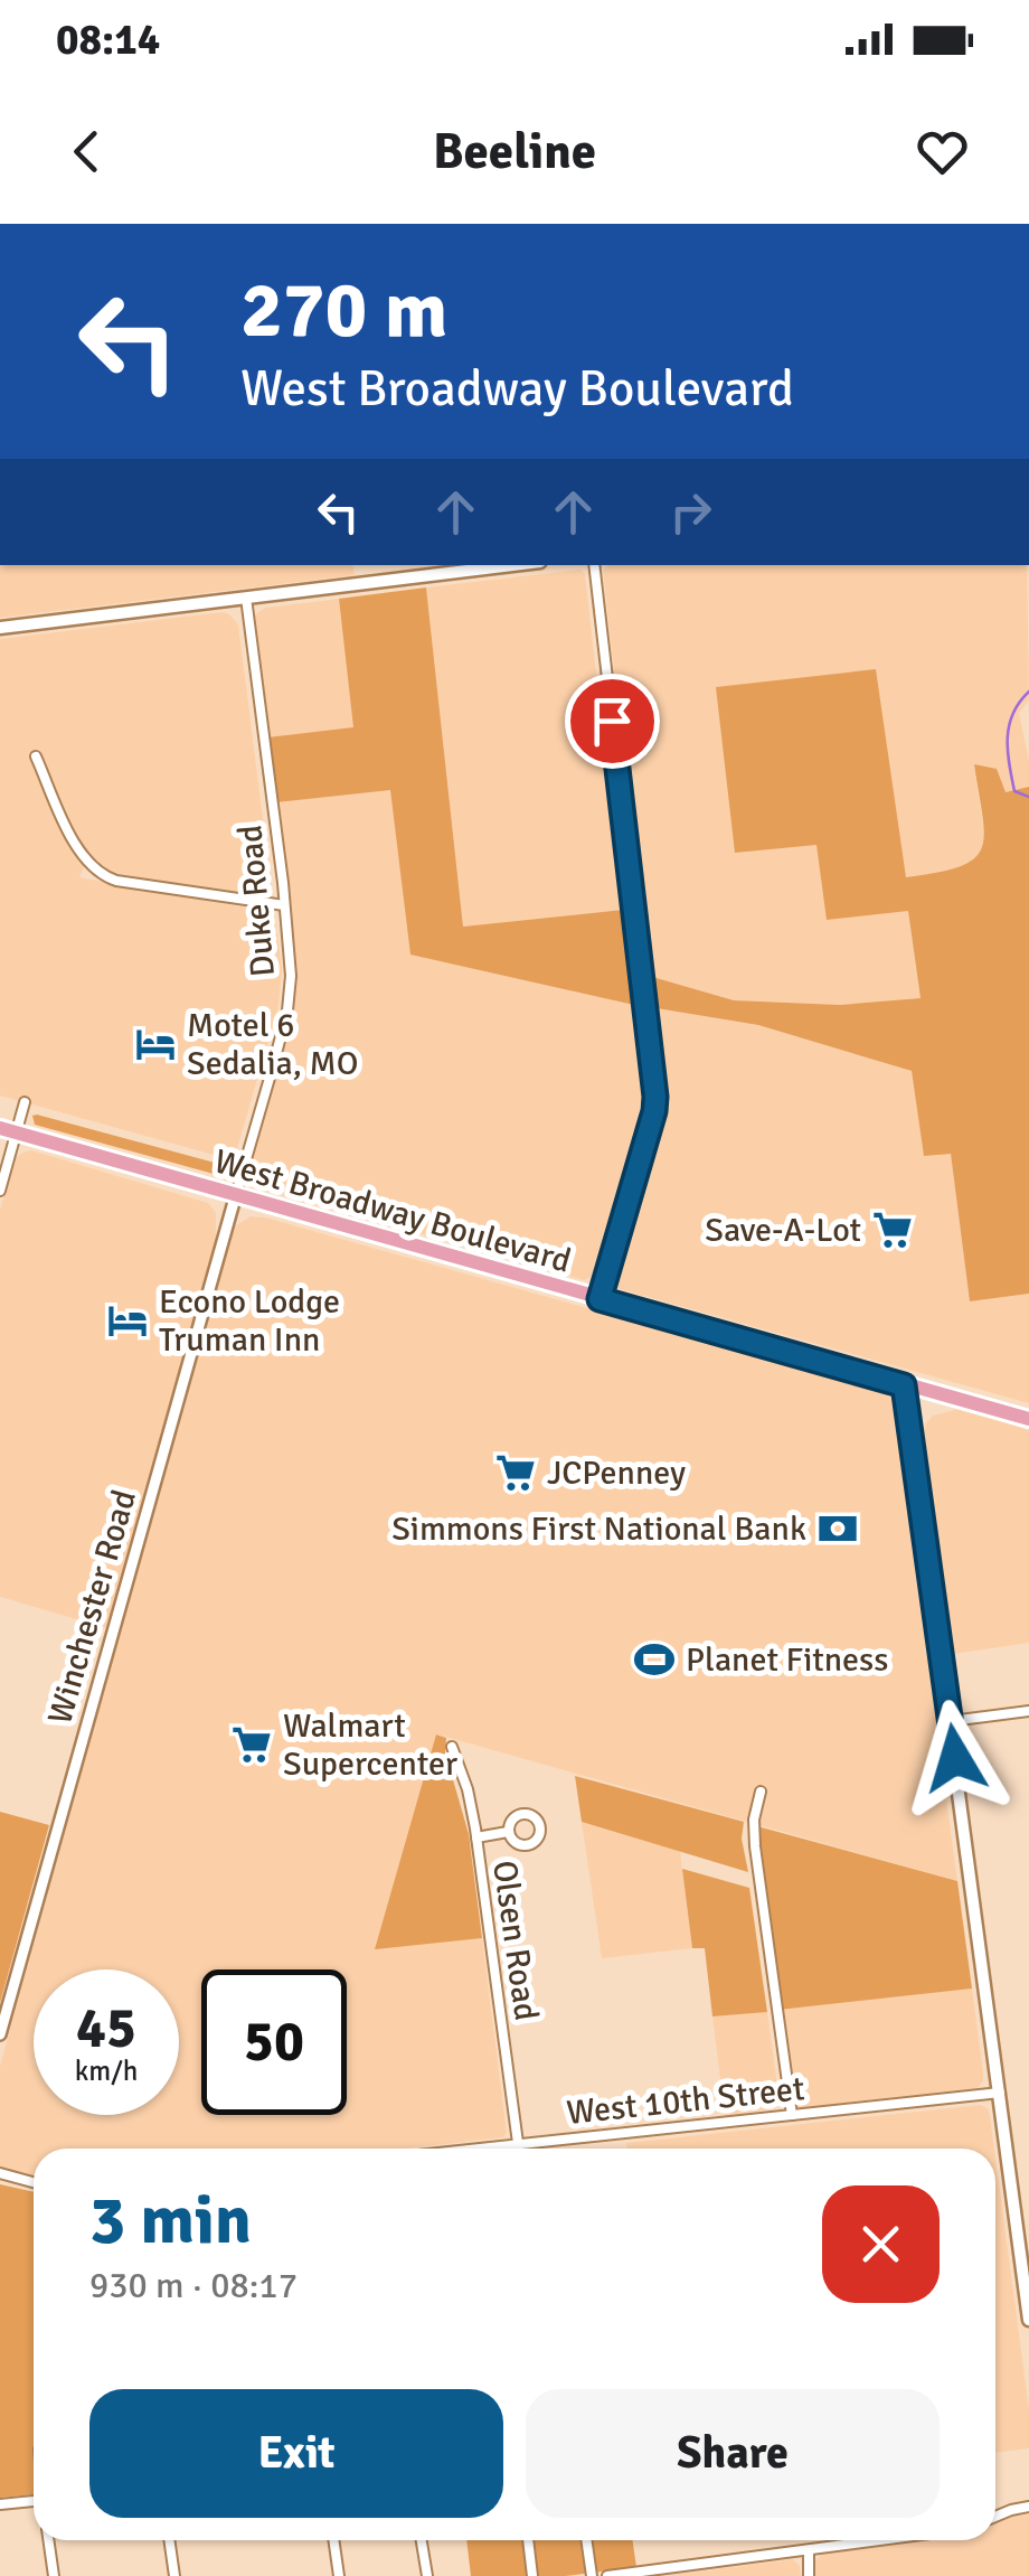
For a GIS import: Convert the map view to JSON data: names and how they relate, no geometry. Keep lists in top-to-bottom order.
{
  "streets": {
    "highway": ["West Broadway Boulevard"],
    "street": [
      "Duke Road",
      "Winchester Road",
      "Olsen Road",
      "West 10th Street"
    ]
  },
  "crossings": [
    ["Duke Road", "West Broadway Boulevard"],
    ["Duke Road", "Winchester Road"],
    ["West Broadway Boulevard", "Winchester Road"],
    ["Olsen Road", "West 10th Street"]
  ],
  "places": {
    "hotel": ["Motel 6 Sedalia, MO", "Econo Lodge Truman Inn"],
    "supermarket": ["Save-A-Lot", "JCPenney", "Walmart Supercenter"],
    "bank": ["Simmons First National Bank"],
    "sports": ["Planet Fitness"]
  },
  "page": {
    "status": "08:14",
    "header": "Beeline",
    "turn": ["270 m", "West Broadway Boulevard"],
    "speed": "45 km/h",
    "limit": "50",
    "heading": ["3 min", "930 m · 08:17"],
    "buttons": ["Exit", "Share"]
  }
}
